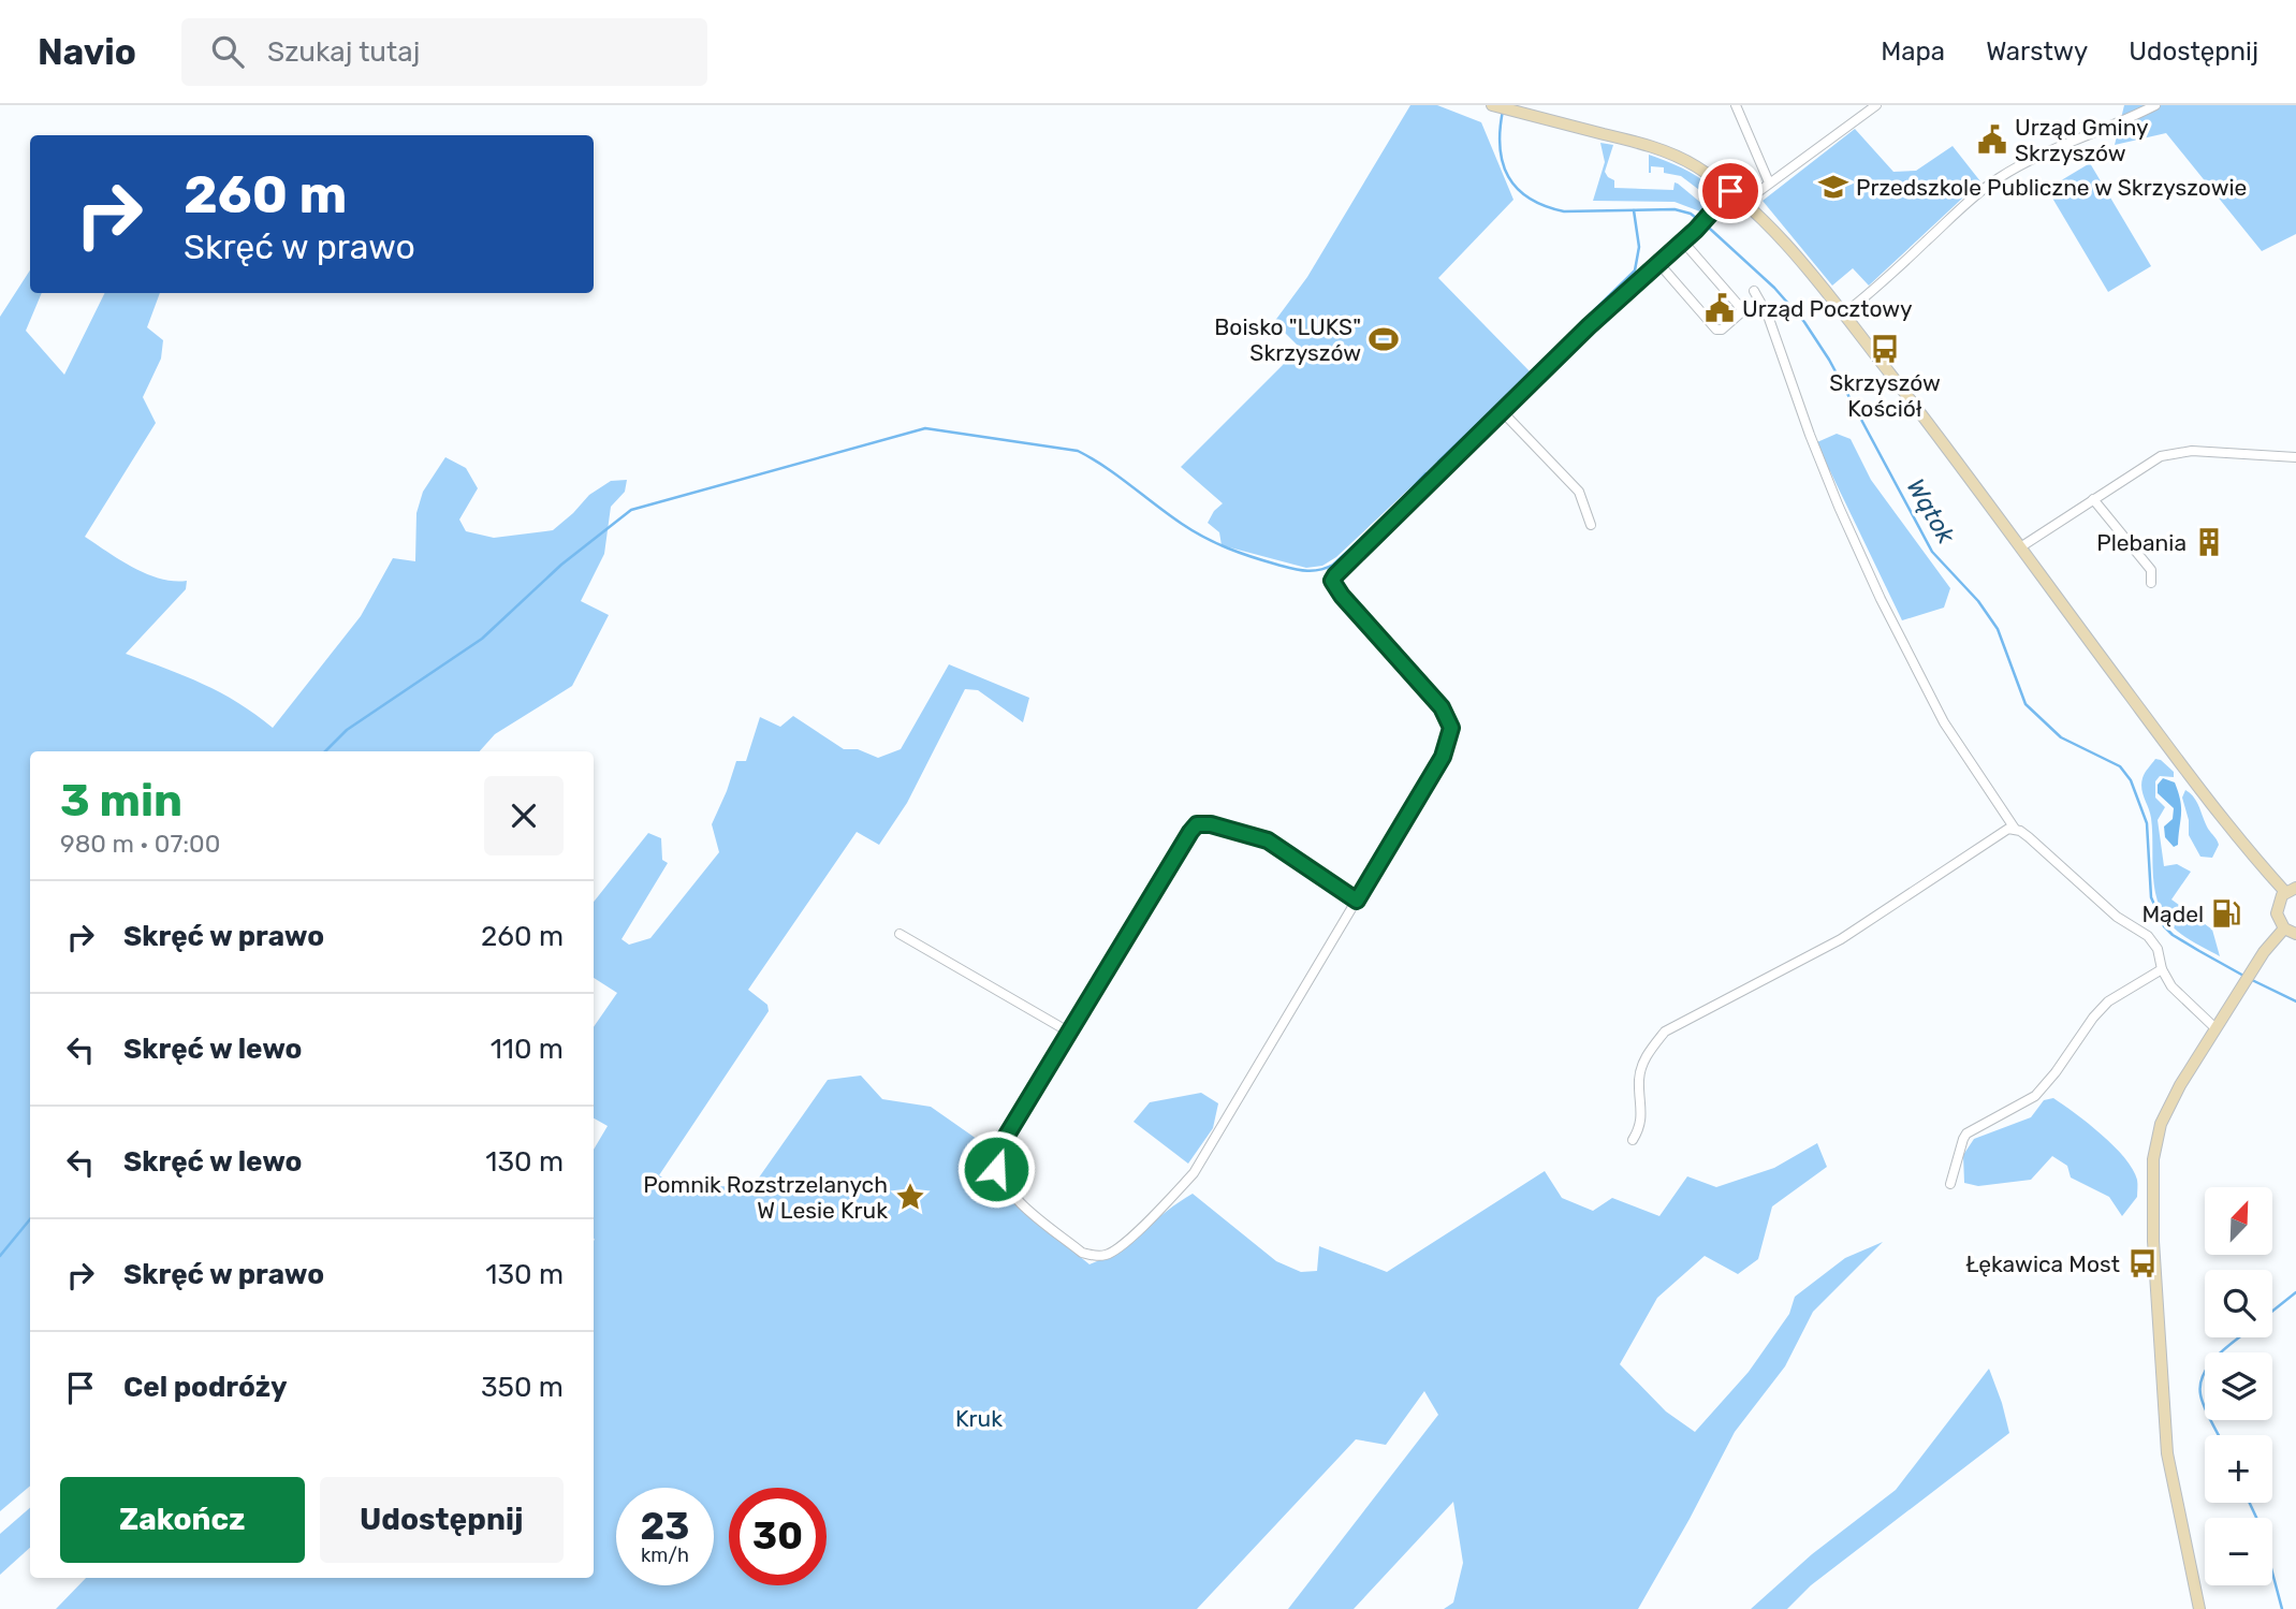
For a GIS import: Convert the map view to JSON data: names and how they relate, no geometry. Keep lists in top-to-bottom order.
{
  "water": ["Wątok"],
  "parks": ["Kruk"],
  "places": {
    "public building": ["Urząd Gminy Skrzyszów", "Urząd Pocztowy"],
    "school or university": ["Przedszkole Publiczne w Skrzyszowie"],
    "sports": ["Boisko \"LUKS\" Skrzyszów"],
    "bus stop": ["Skrzyszów Kościół", "Łękawica Most"],
    "building": ["Plebania"],
    "fuel station": ["Mądel"],
    "place": ["Pomnik Rozstrzelanych W Lesie Kruk"]
  },
  "north": "top right",
  "page": {
    "header": "Navio",
    "search": "Szukaj tutaj",
    "nav": ["Mapa", "Warstwy", "Udostępnij"],
    "turn": ["260 m", "Skręć w prawo"],
    "heading": ["3 min", "980 m · 07:00"],
    "list": [
      {
        "name": "Skręć w prawo",
        "value": "260 m"
      },
      {
        "name": "Skręć w lewo",
        "value": "110 m"
      },
      {
        "name": "Skręć w lewo",
        "value": "130 m"
      },
      {
        "name": "Skręć w prawo",
        "value": "130 m"
      },
      {
        "name": "Cel podróży",
        "value": "350 m"
      }
    ],
    "map_buttons": ["+", "−"],
    "buttons": ["Zakończ", "Udostępnij"],
    "speed": "23 km/h",
    "limit": "30"
  }
}
